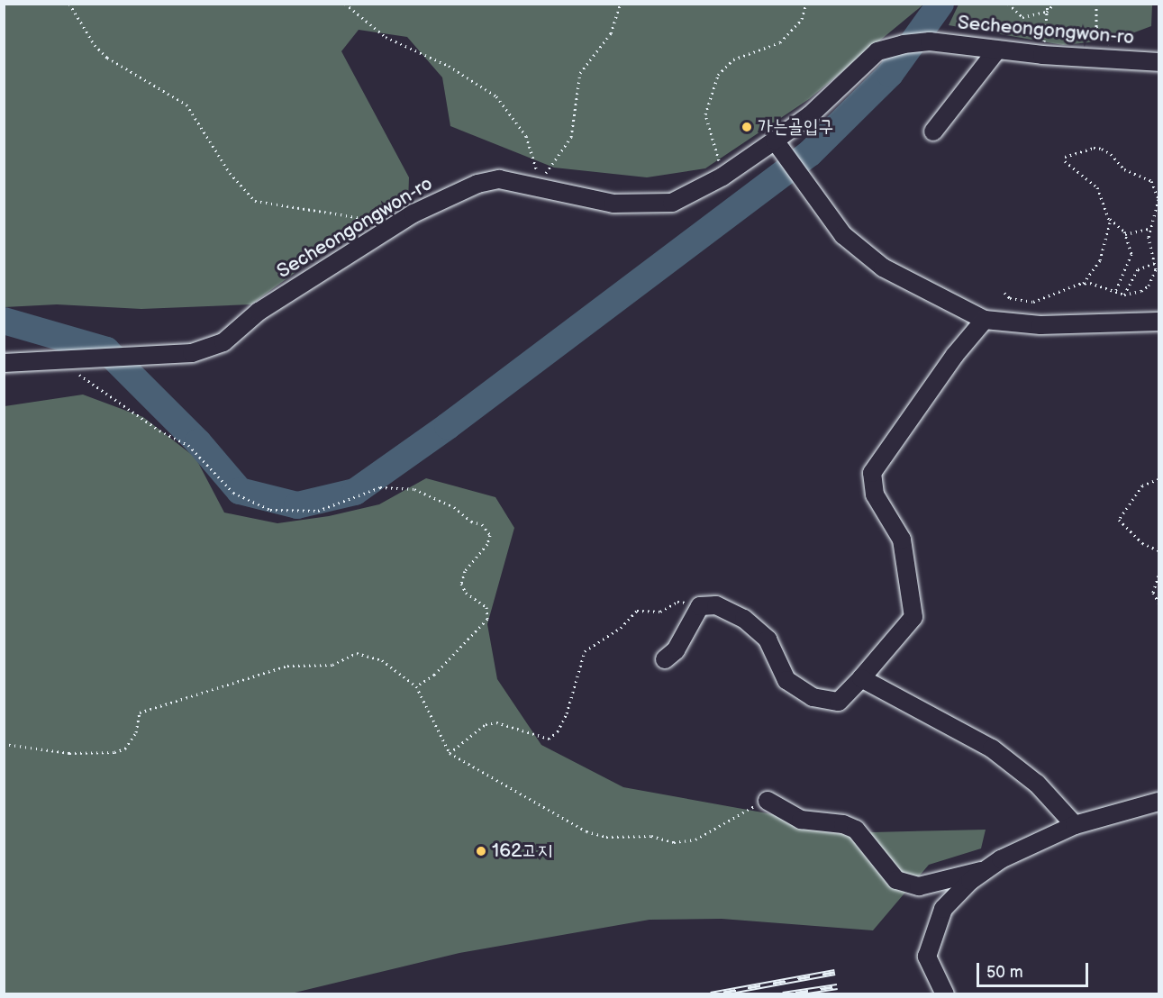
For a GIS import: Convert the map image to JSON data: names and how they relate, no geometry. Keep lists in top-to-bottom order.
{
  "streets": {
    "street": ["Secheongongwon-ro"]
  },
  "places": ["가는골입구", "162고지"],
  "scale_bar": "50 m"
}
